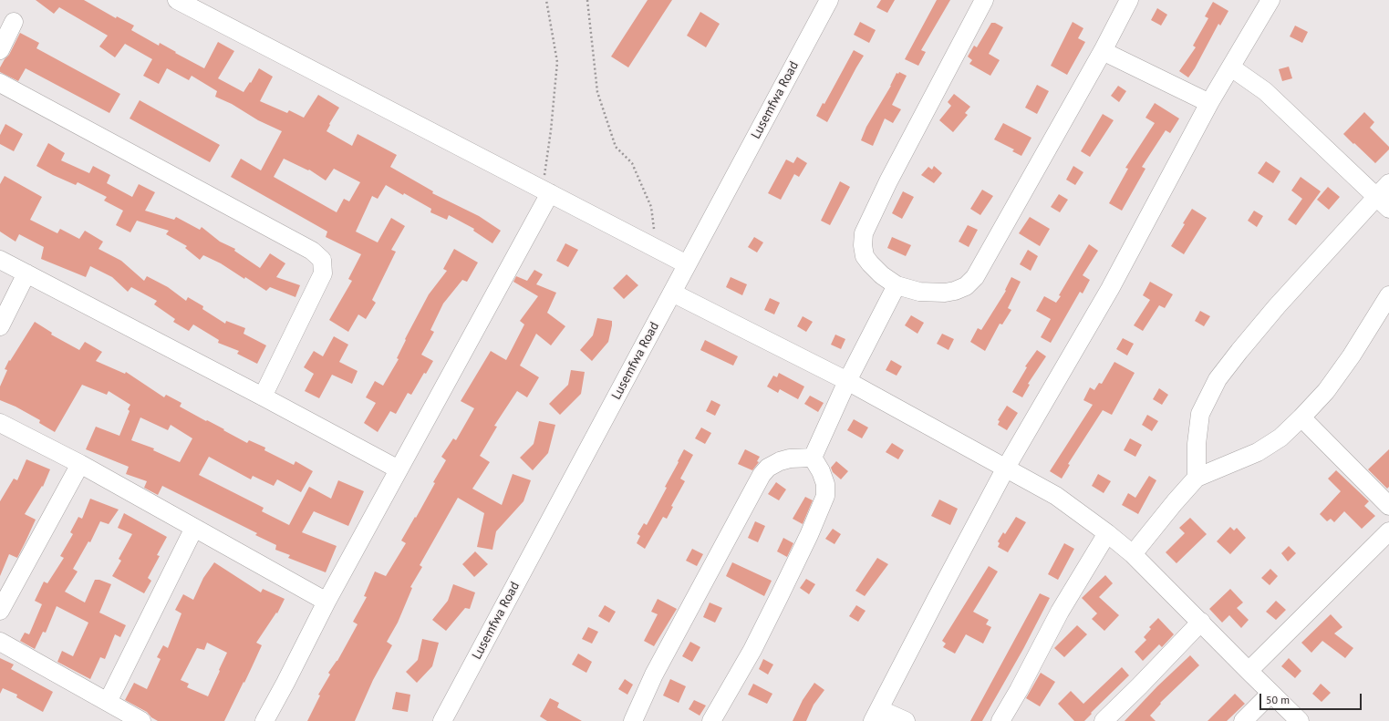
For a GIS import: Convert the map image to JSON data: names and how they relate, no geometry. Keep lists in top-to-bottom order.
{
  "streets": {
    "street": ["Lusemfwa Road"]
  },
  "scale_bar": "50 m"
}
